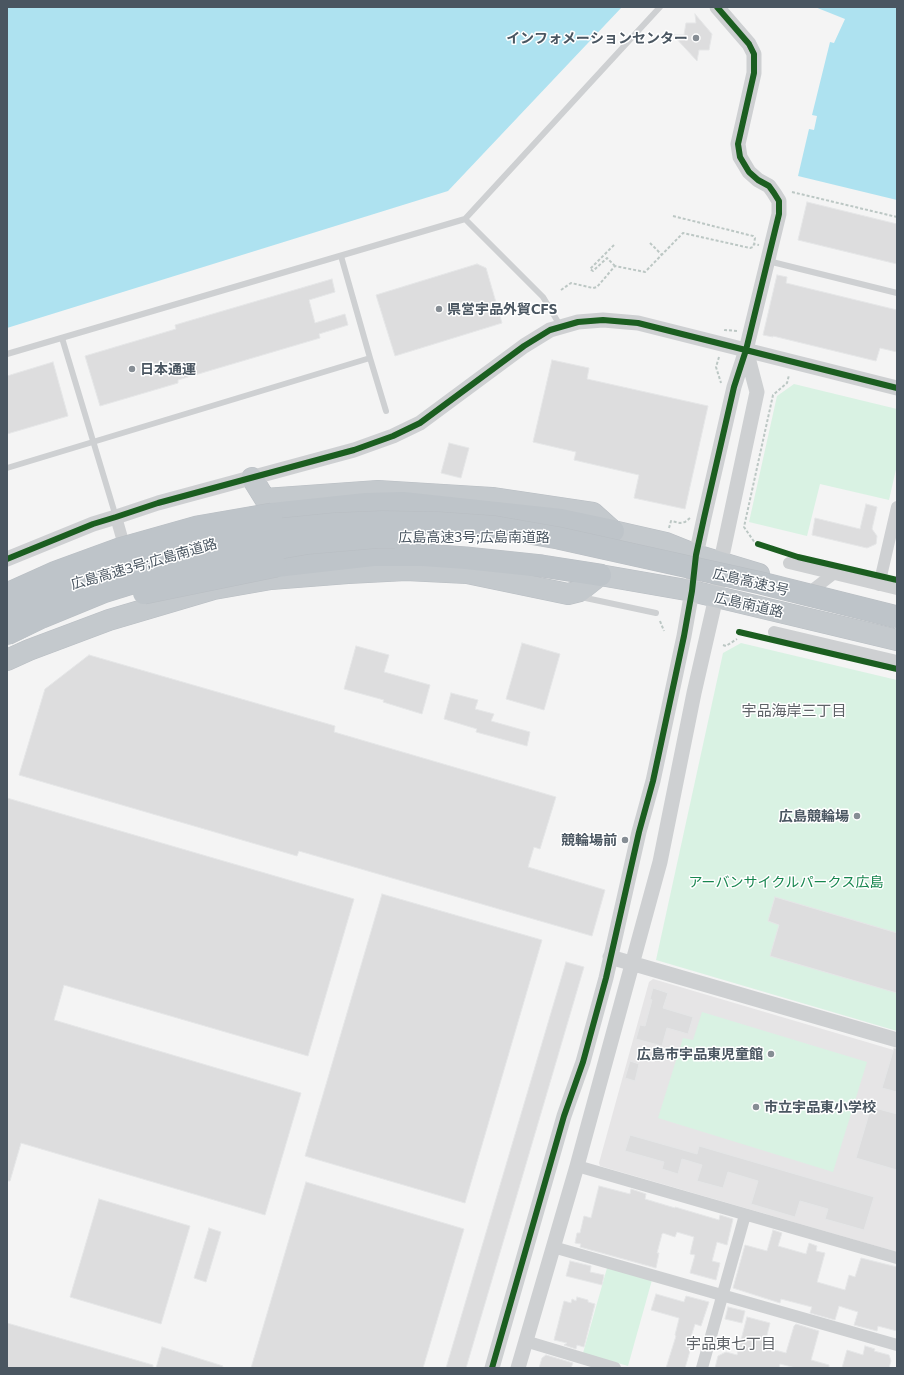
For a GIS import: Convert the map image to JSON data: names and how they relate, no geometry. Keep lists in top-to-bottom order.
{
  "streets": {
    "highway": ["広島高速3号;広島南道路", "広島高速3号", "広島南道路"]
  },
  "crossings": [
    ["広島高速3号;広島南道路", "広島高速3号"]
  ],
  "districts": ["宇品海岸三丁目", "宇品東七丁目"],
  "parks": ["アーバンサイクルパークス広島"],
  "places": [
    "インフォメーションセンター",
    "県営宇品外貿CFS",
    "日本通運",
    "広島競輪場",
    "競輪場前",
    "広島市宇品東児童館",
    "市立宇品東小学校"
  ]
}
